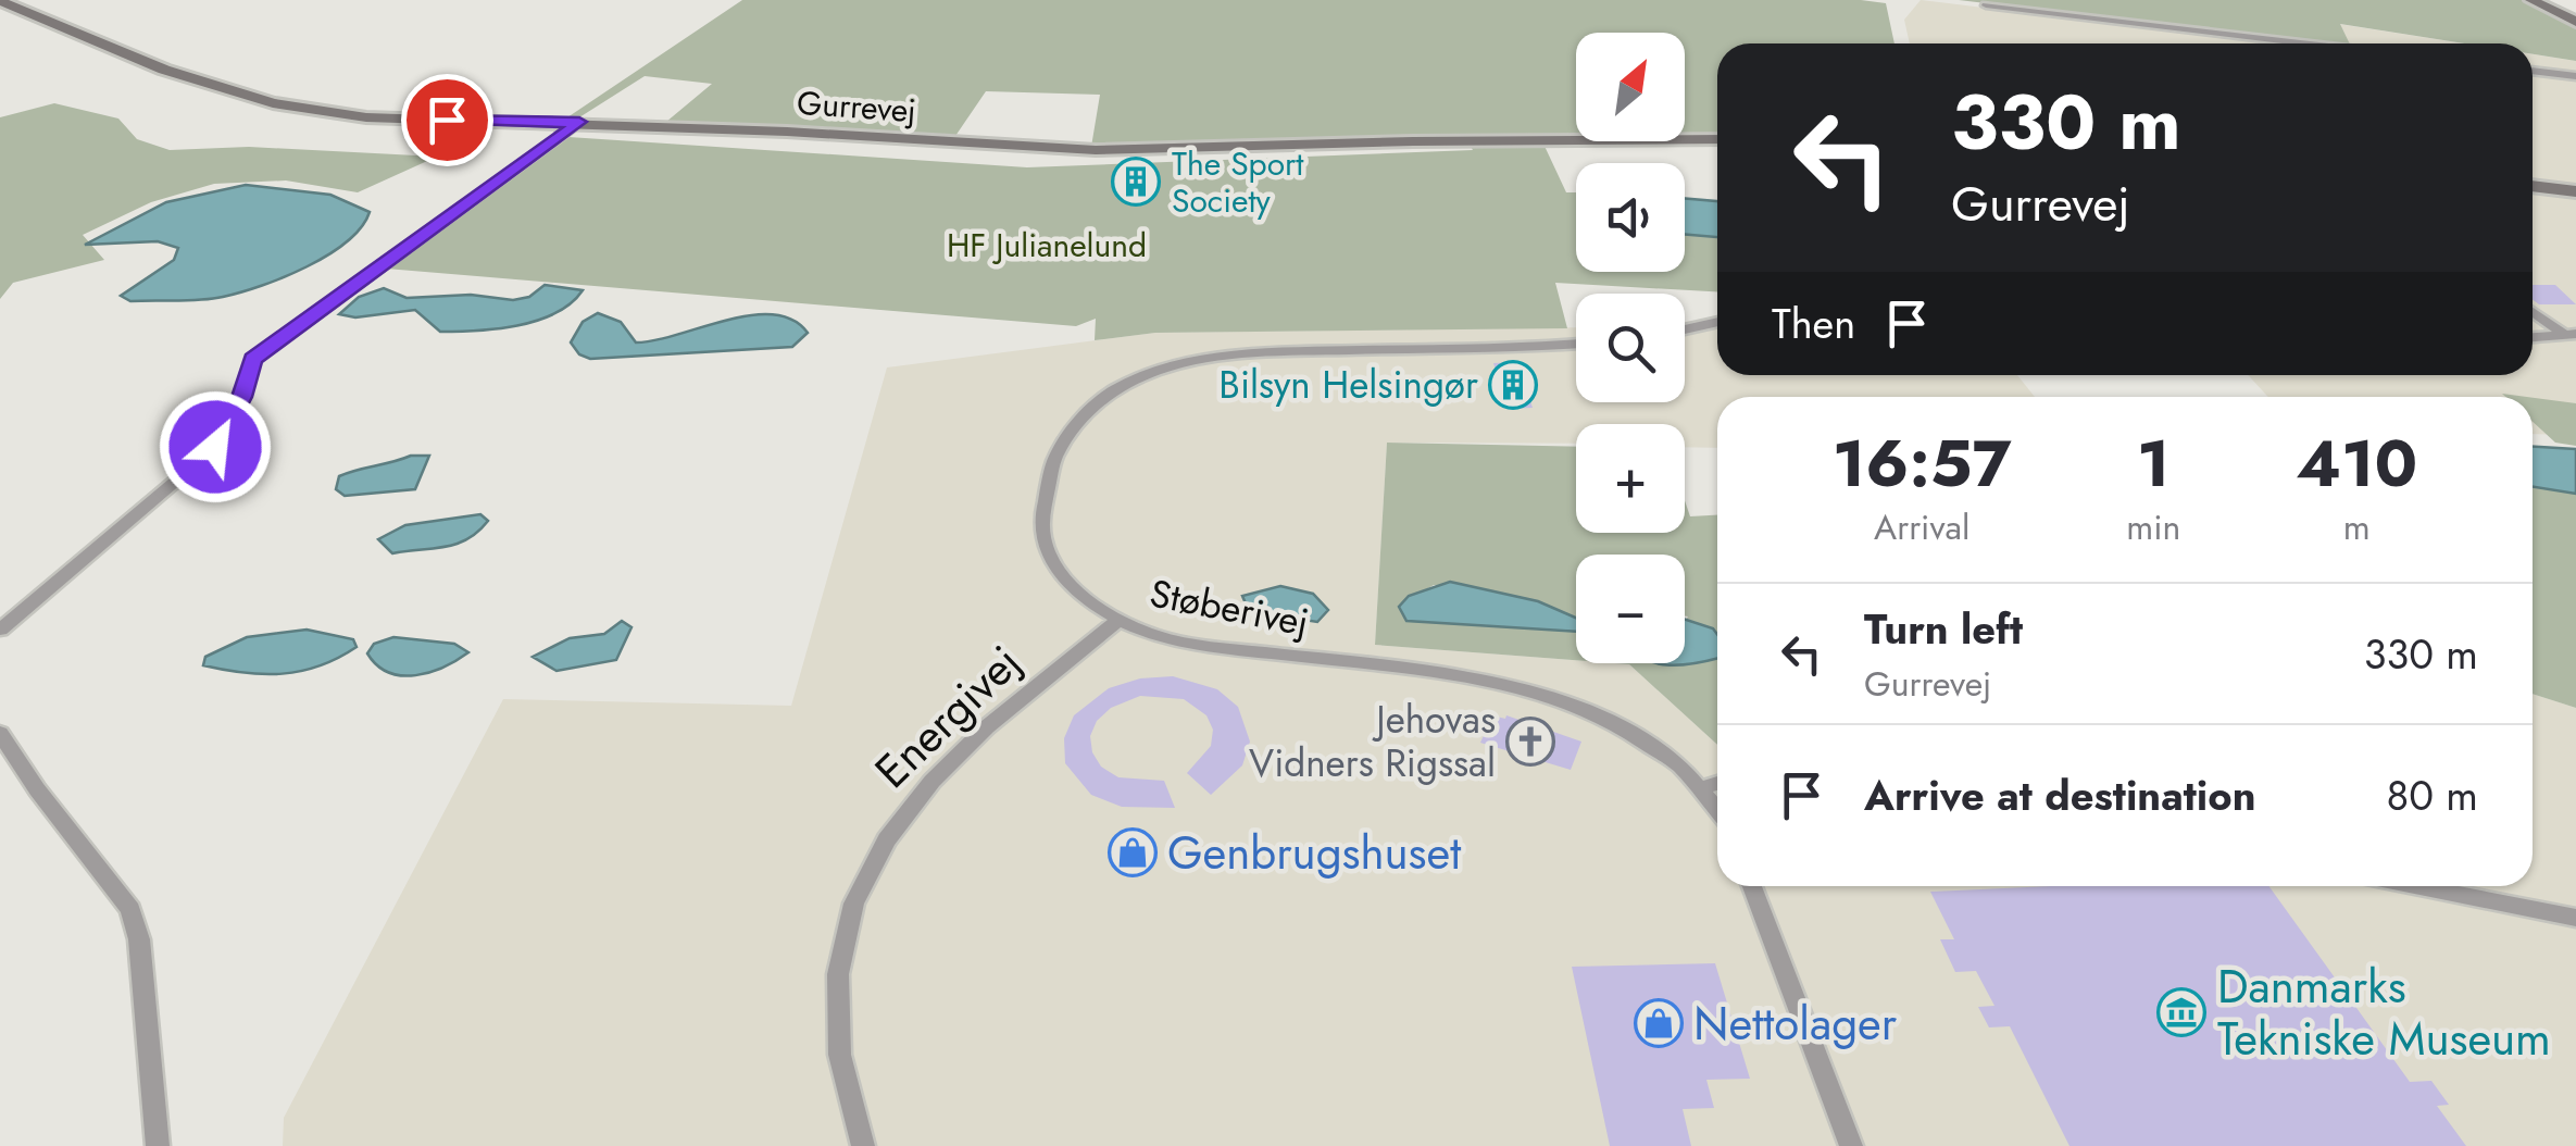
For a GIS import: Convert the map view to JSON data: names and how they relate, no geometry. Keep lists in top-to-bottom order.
{
  "streets": {
    "street": ["Gurrevej", "Støberivej", "Energivej"]
  },
  "crossings": [
    ["Støberivej", "Energivej"]
  ],
  "parks": ["HF Julianelund"],
  "places": {
    "building": ["The Sport Society", "Bilsyn Helsingør"],
    "church": ["Jehovas Vidners Rigssal"],
    "shop": ["Genbrugshuset", "Nettolager"],
    "museum": ["Danmarks Tekniske Museum"]
  },
  "north": "top right",
  "page": {
    "map_buttons": ["+", "−"],
    "turn": ["330 m", "Gurrevej"],
    "then": "Then",
    "eta": [
      "16:57",
      "Arrival",
      "1",
      "min",
      "410",
      "m"
    ],
    "list": [
      {
        "name": "Turn left",
        "note": "Gurrevej",
        "value": "330 m"
      },
      {
        "name": "Arrive at destination",
        "value": "80 m"
      }
    ]
  }
}
